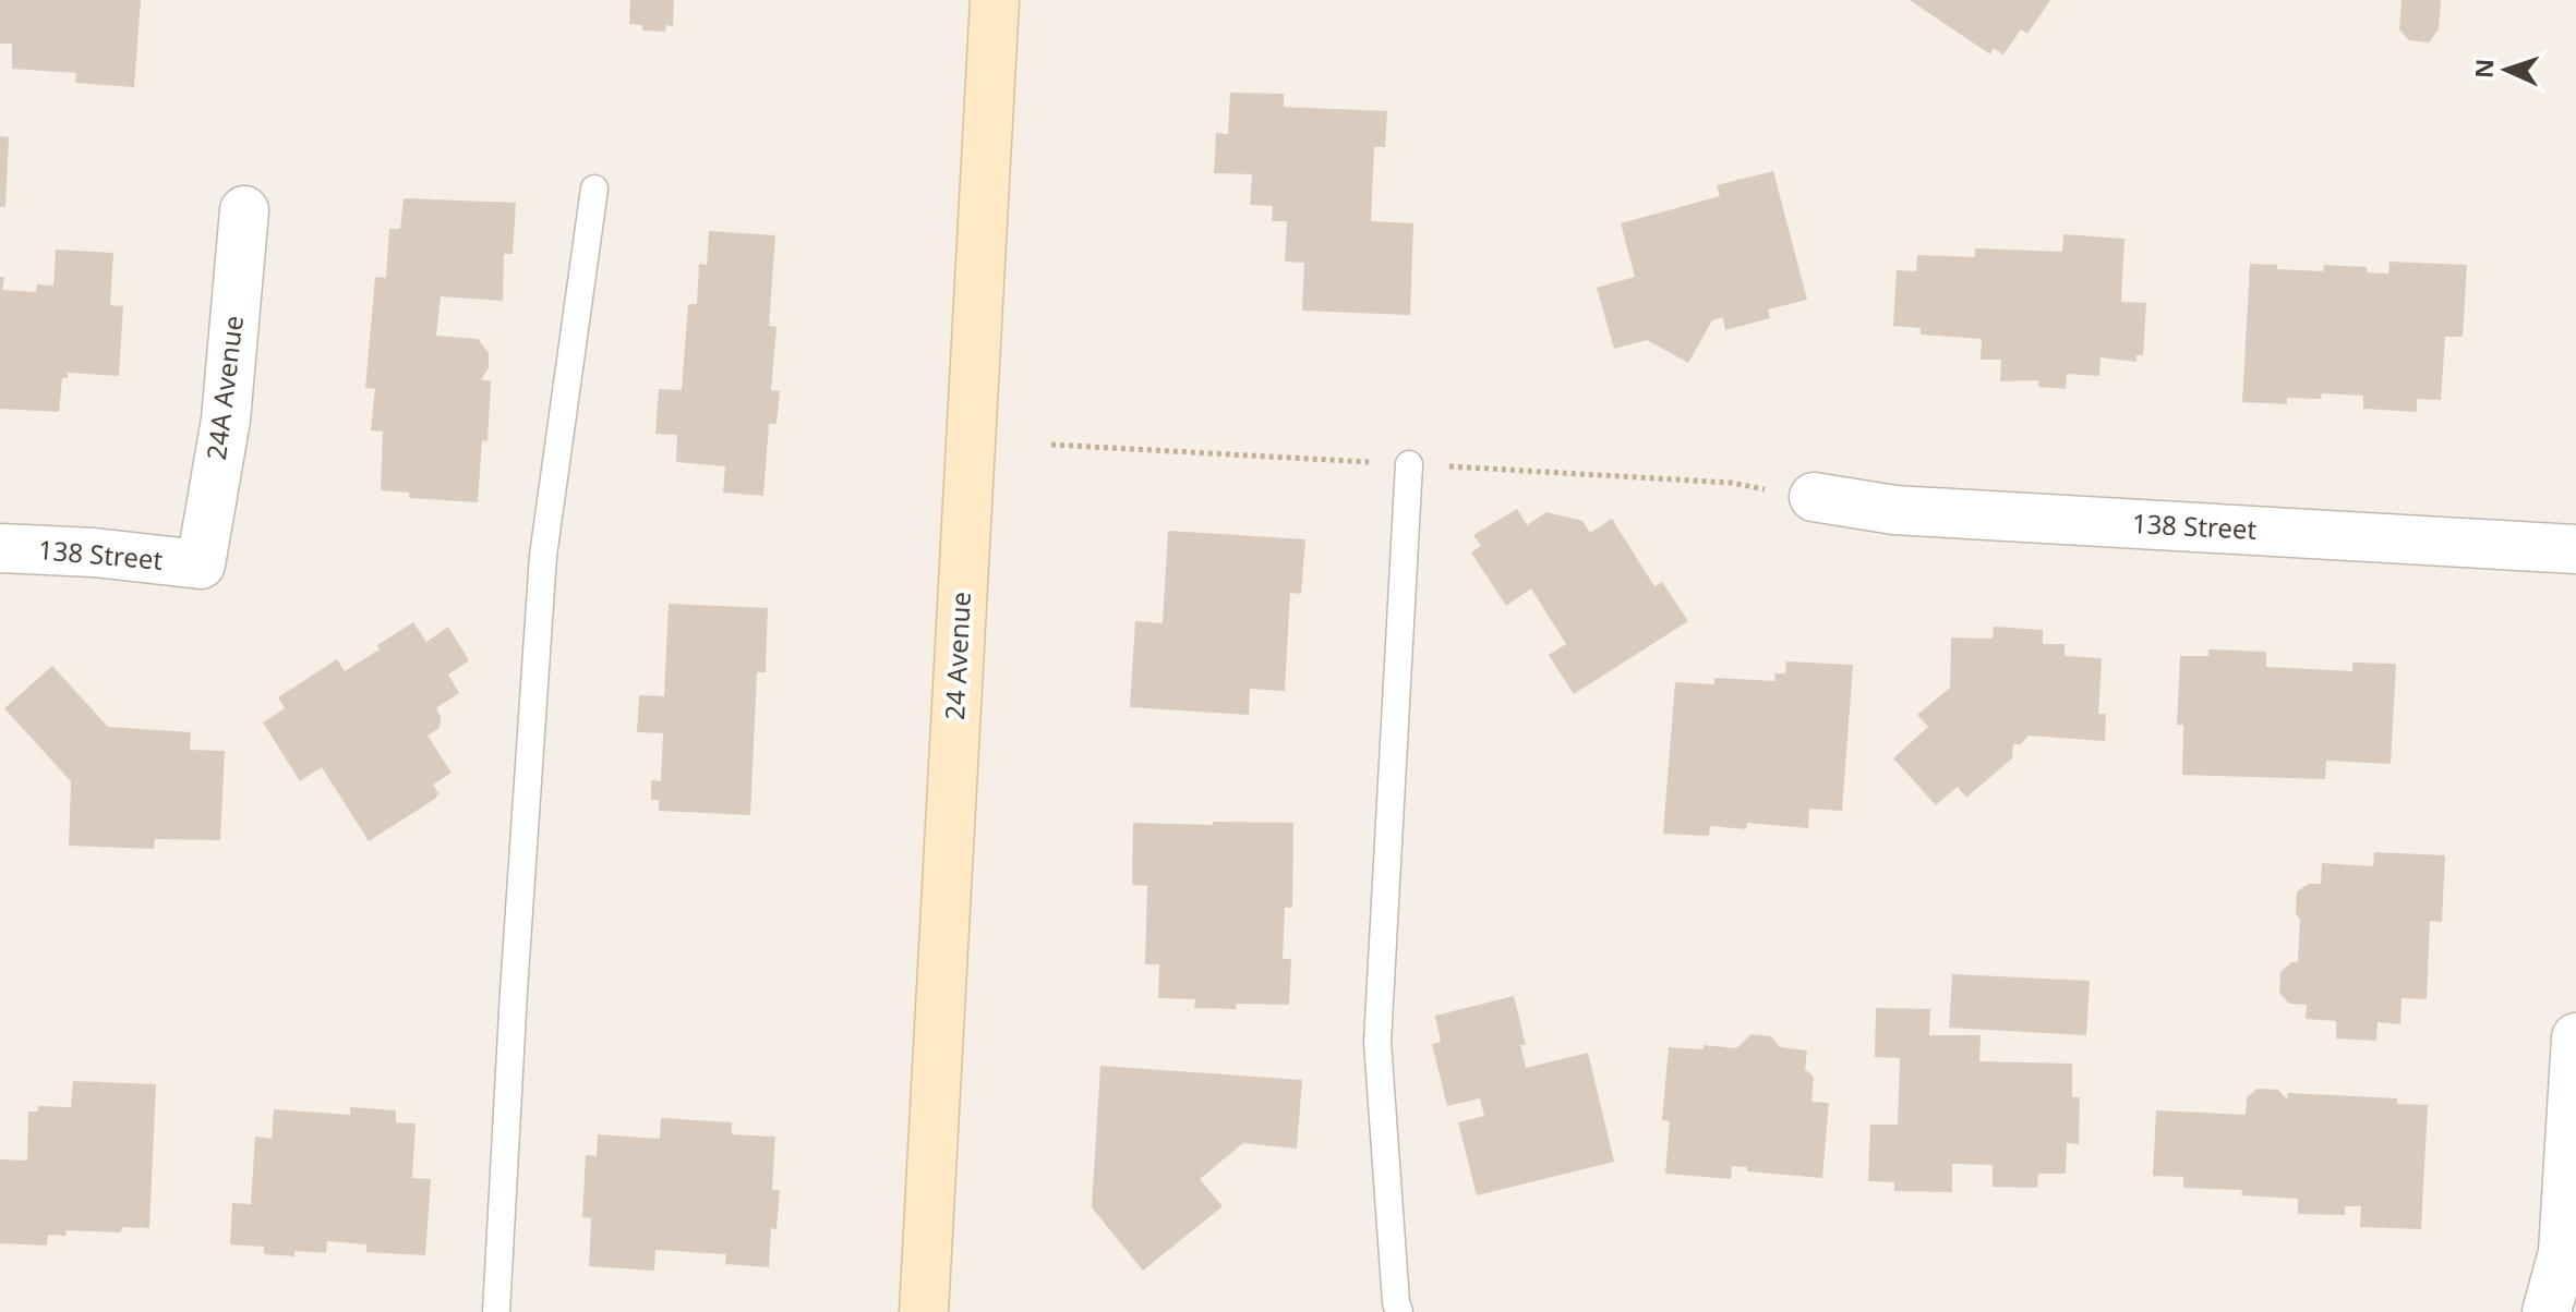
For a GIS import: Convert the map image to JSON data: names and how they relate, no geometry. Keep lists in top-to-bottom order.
{
  "streets": {
    "main road": ["24 Avenue"],
    "street": ["24A Avenue", "138 Street"]
  },
  "crossings": [
    ["24A Avenue", "138 Street"]
  ],
  "north": "left"
}
